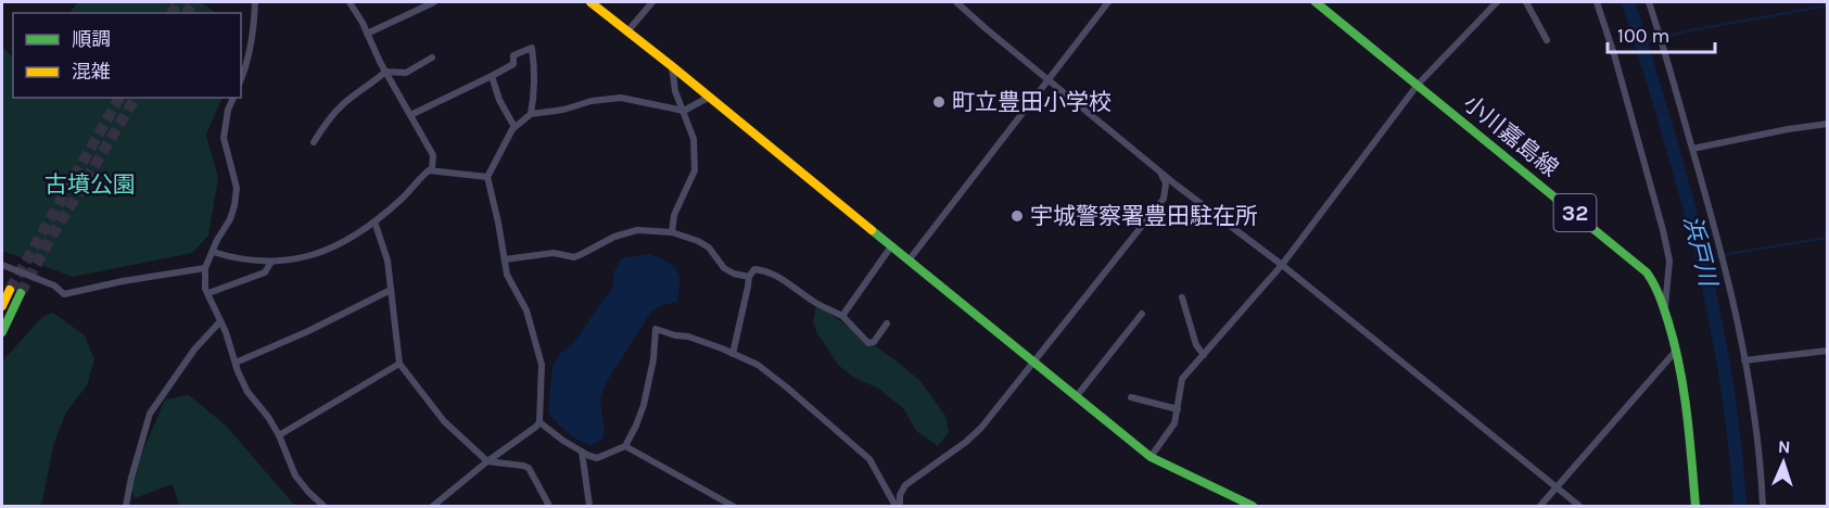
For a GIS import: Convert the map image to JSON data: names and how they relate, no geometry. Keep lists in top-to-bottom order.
{
  "streets": {
    "main road": ["小川嘉島線", "32"]
  },
  "water": ["浜戸川"],
  "parks": ["古墳公園"],
  "places": ["町立豊田小学校", "宇城警察署豊田駐在所"],
  "legend": ["順調", "混雑"],
  "scale_bar": "100 m",
  "north": "top"
}
